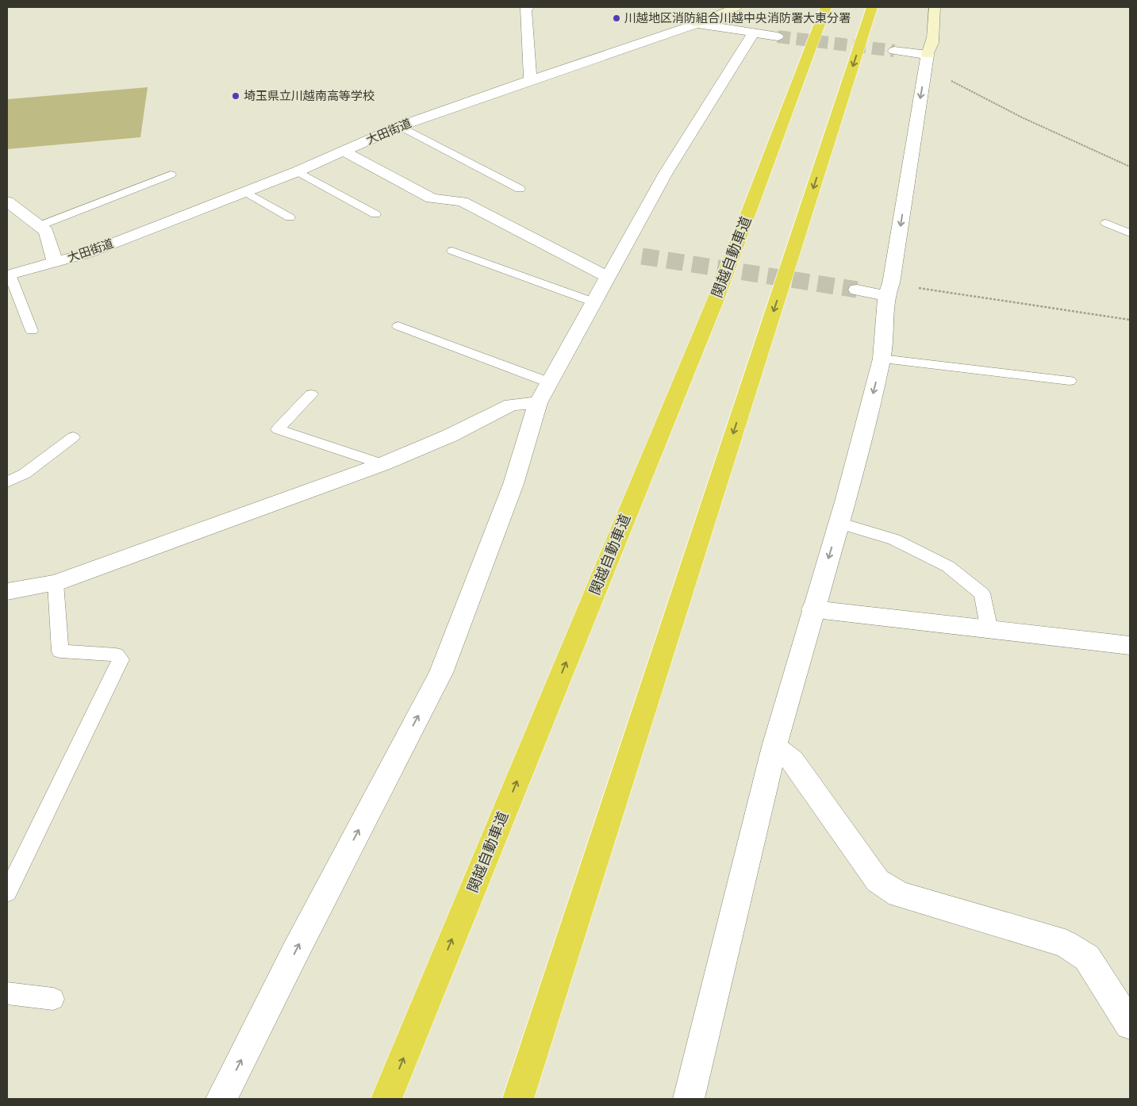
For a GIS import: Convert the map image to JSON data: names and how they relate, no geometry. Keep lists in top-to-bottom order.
{
  "streets": {
    "highway": ["関越自動車道"],
    "street": ["大田街道"]
  },
  "places": ["川越地区消防組合川越中央消防署大東分署", "埼玉県立川越南高等学校"]
}
